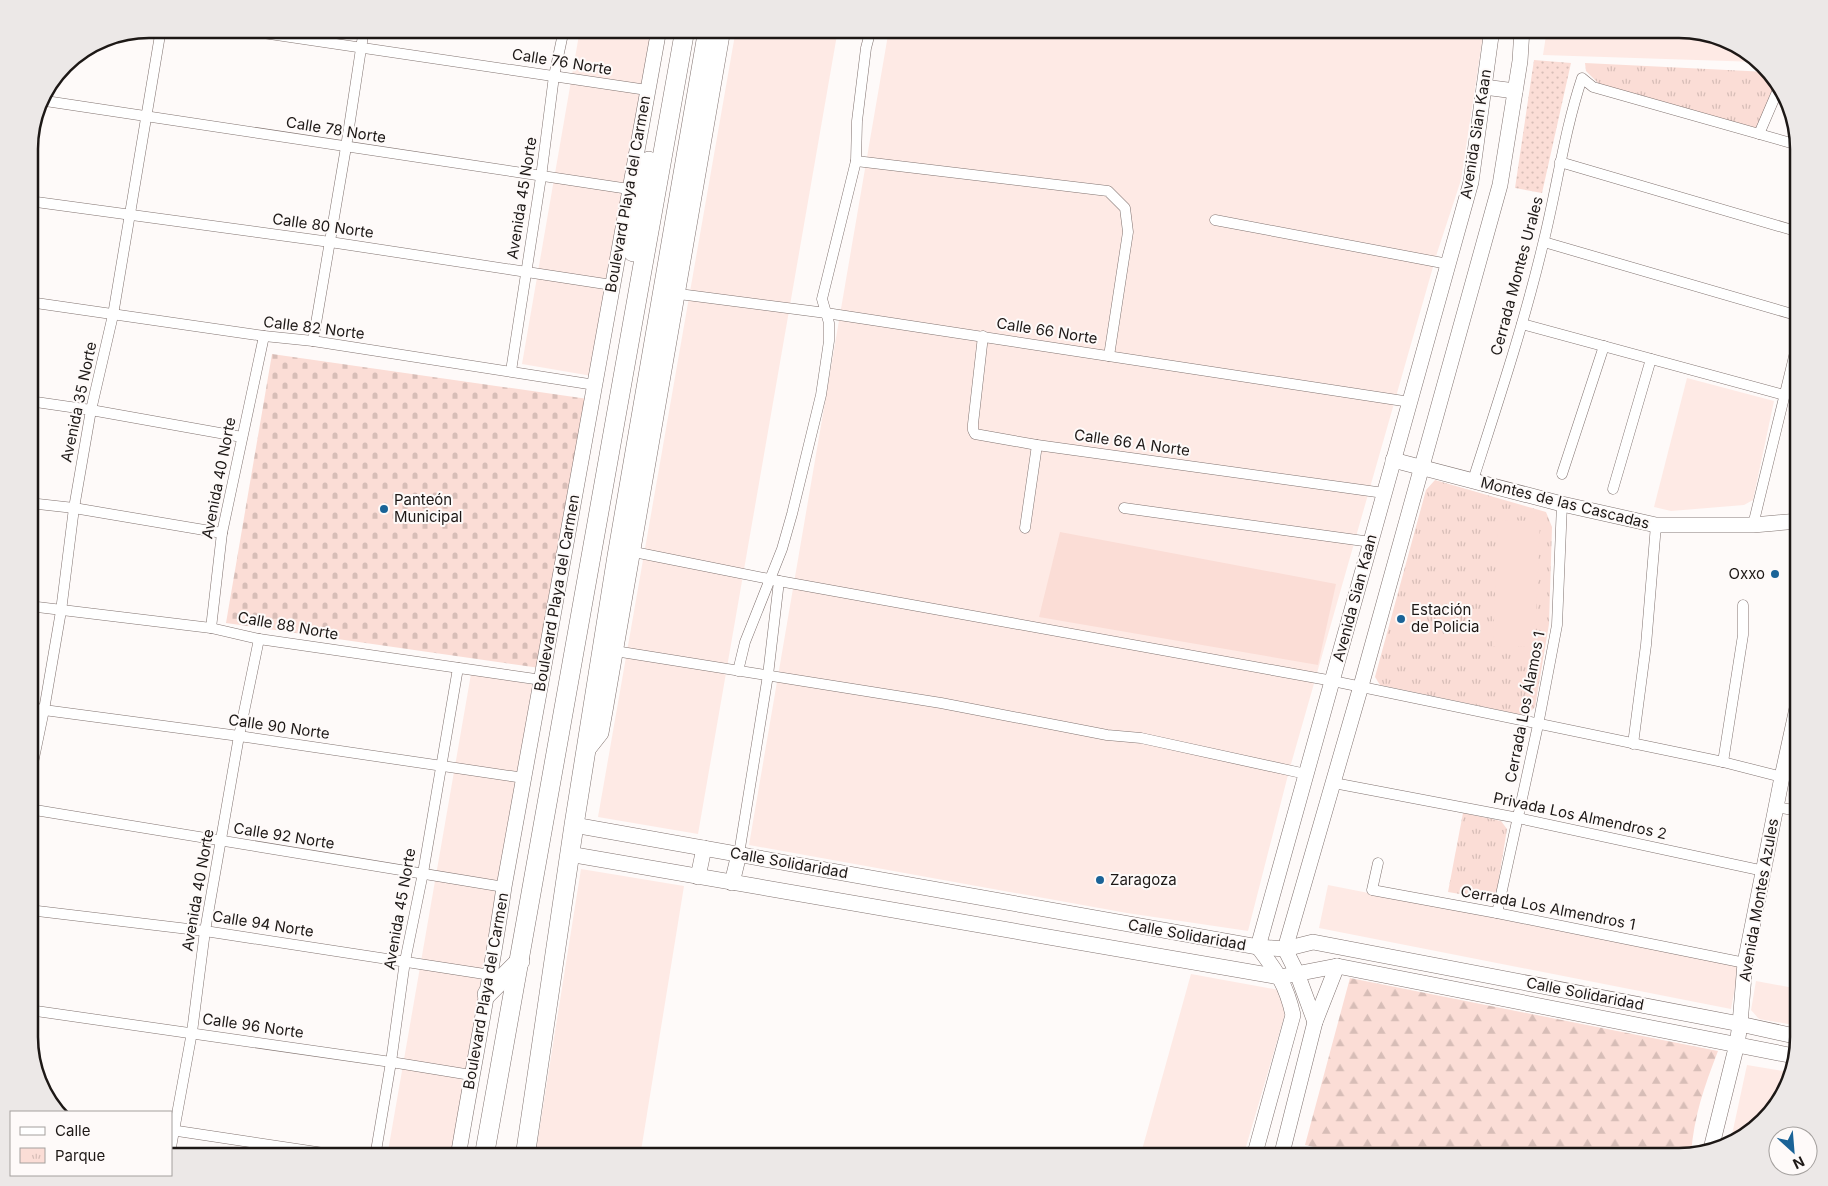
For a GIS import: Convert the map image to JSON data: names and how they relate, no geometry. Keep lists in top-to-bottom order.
{
  "streets": {
    "main road": [
      "Avenida Sian Kaan",
      "Boulevard Playa del Carmen",
      "Montes de las Cascadas",
      "Calle Solidaridad",
      "Avenida Montes Azules"
    ],
    "street": [
      "Calle 76 Norte",
      "Calle 78 Norte",
      "Avenida 45 Norte",
      "Calle 80 Norte",
      "Cerrada Montes Urales",
      "Calle 82 Norte",
      "Calle 66 Norte",
      "Avenida 35 Norte",
      "Calle 66 A Norte",
      "Avenida 40 Norte",
      "Calle 88 Norte",
      "Cerrada Los Álamos 1",
      "Calle 90 Norte",
      "Privada Los Almendros 2",
      "Calle 92 Norte",
      "Cerrada Los Almendros 1",
      "Calle 94 Norte",
      "Calle 96 Norte"
    ]
  },
  "crossings": [
    ["Calle 76 Norte", "Boulevard Playa del Carmen"],
    ["Calle 76 Norte", "Avenida 45 Norte"],
    ["Calle 78 Norte", "Boulevard Playa del Carmen"],
    ["Calle 78 Norte", "Avenida 45 Norte"],
    ["Calle 78 Norte", "Avenida 35 Norte"],
    ["Avenida Sian Kaan", "Calle 66 Norte"],
    ["Avenida Sian Kaan", "Calle 66 A Norte"],
    ["Avenida Sian Kaan", "Montes de las Cascadas"],
    ["Avenida Sian Kaan", "Privada Los Almendros 2"],
    ["Avenida Sian Kaan", "Calle Solidaridad"],
    ["Boulevard Playa del Carmen", "Calle 80 Norte"],
    ["Boulevard Playa del Carmen", "Calle 82 Norte"],
    ["Boulevard Playa del Carmen", "Calle 88 Norte"],
    ["Boulevard Playa del Carmen", "Calle 90 Norte"],
    ["Boulevard Playa del Carmen", "Calle 92 Norte"],
    ["Boulevard Playa del Carmen", "Calle 94 Norte"],
    ["Boulevard Playa del Carmen", "Calle 96 Norte"],
    ["Avenida 45 Norte", "Calle 80 Norte"],
    ["Avenida 45 Norte", "Calle 82 Norte"],
    ["Avenida 45 Norte", "Calle 88 Norte"],
    ["Avenida 45 Norte", "Calle 90 Norte"],
    ["Avenida 45 Norte", "Calle 92 Norte"],
    ["Avenida 45 Norte", "Calle 94 Norte"],
    ["Avenida 45 Norte", "Calle 96 Norte"],
    ["Calle 80 Norte", "Avenida 35 Norte"],
    ["Cerrada Montes Urales", "Montes de las Cascadas"],
    ["Calle 82 Norte", "Avenida 35 Norte"],
    ["Calle 82 Norte", "Avenida 40 Norte"],
    ["Calle 66 Norte", "Calle 66 A Norte"],
    ["Avenida 35 Norte", "Calle 88 Norte"],
    ["Avenida 35 Norte", "Calle 90 Norte"],
    ["Avenida 40 Norte", "Calle 88 Norte"],
    ["Avenida 40 Norte", "Calle 90 Norte"],
    ["Avenida 40 Norte", "Calle 92 Norte"],
    ["Avenida 40 Norte", "Calle 94 Norte"],
    ["Avenida 40 Norte", "Calle 96 Norte"],
    ["Montes de las Cascadas", "Cerrada Los Álamos 1"],
    ["Cerrada Los Álamos 1", "Privada Los Almendros 2"],
    ["Cerrada Los Álamos 1", "Cerrada Los Almendros 1"],
    ["Privada Los Almendros 2", "Avenida Montes Azules"],
    ["Calle Solidaridad", "Avenida Montes Azules"],
    ["Avenida Montes Azules", "Cerrada Los Almendros 1"]
  ],
  "places": [
    "Panteón Municipal",
    "Oxxo",
    "Estación de Policia",
    "Zaragoza"
  ],
  "legend": ["Calle", "Parque"],
  "north": "bottom right"
}
